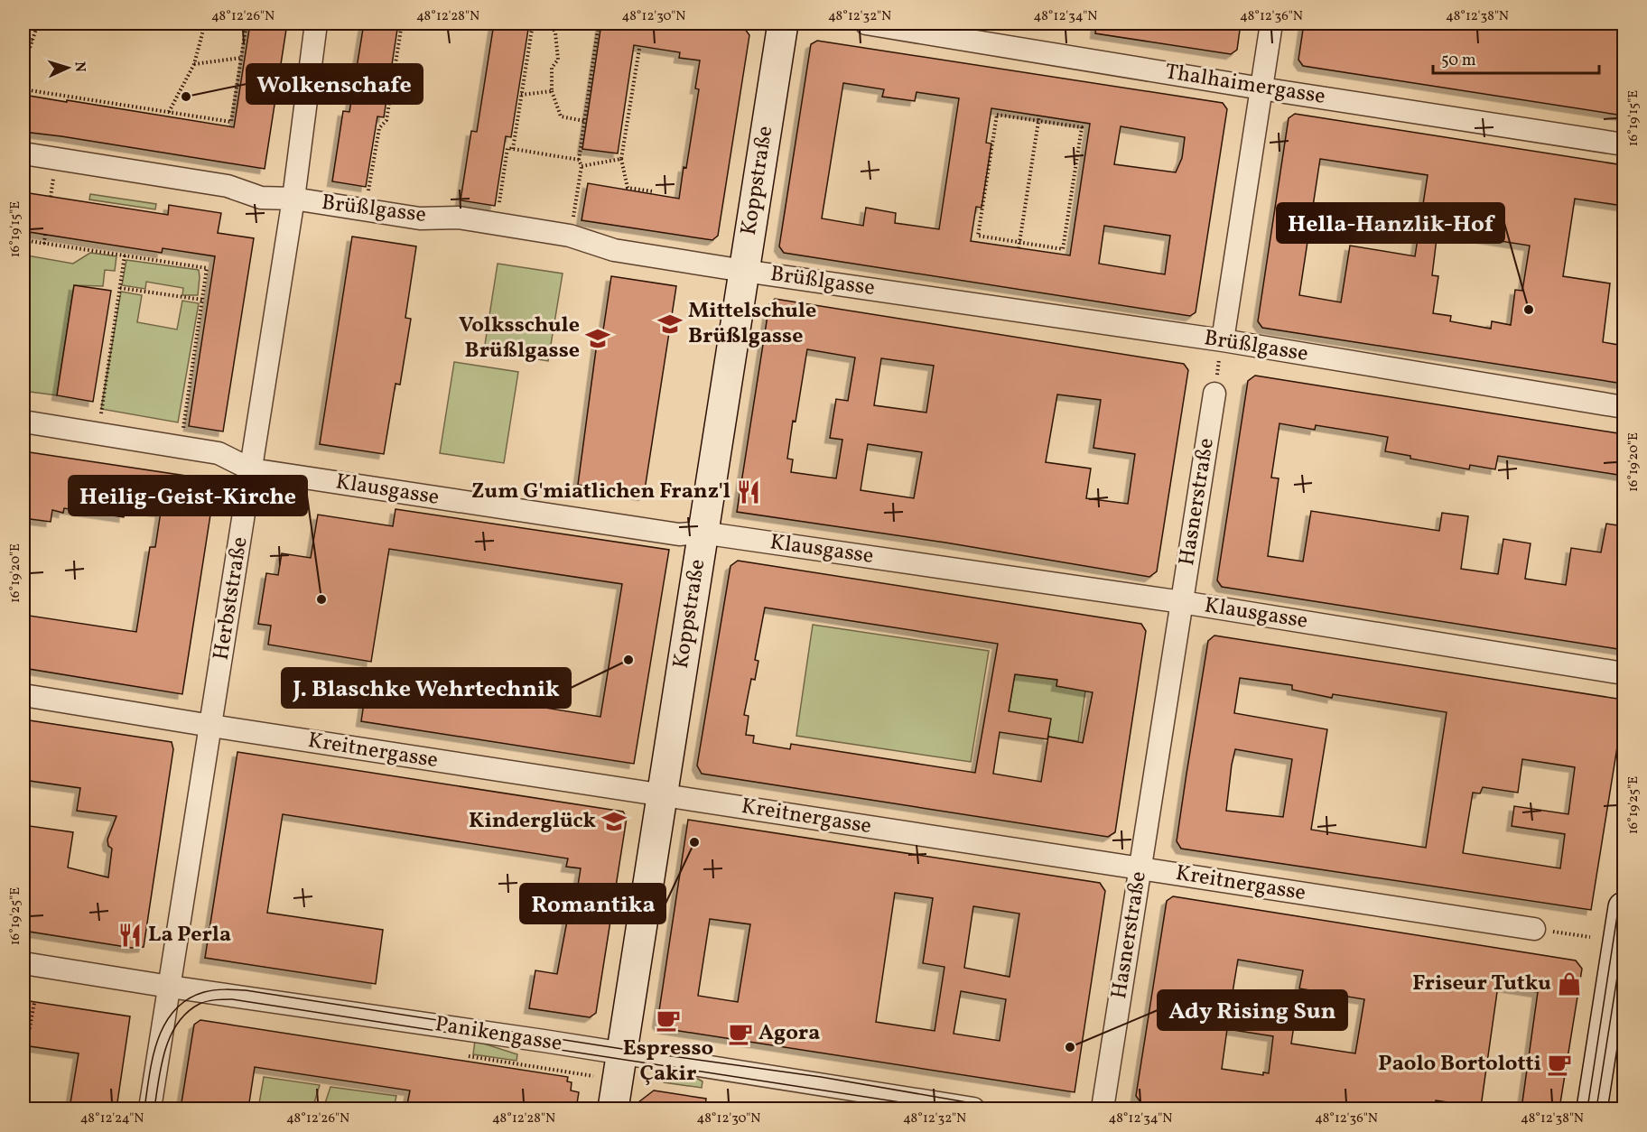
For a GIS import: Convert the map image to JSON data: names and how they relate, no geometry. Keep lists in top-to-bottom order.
{
  "streets": {
    "main road": ["Koppstraße"],
    "street": [
      "Thalhaimergasse",
      "Brüßlgasse",
      "Klausgasse",
      "Hasnerstraße",
      "Herbststraße",
      "Kreitnergasse",
      "Panikengasse"
    ]
  },
  "crossings": [
    ["Koppstraße", "Brüßlgasse"],
    ["Koppstraße", "Klausgasse"],
    ["Koppstraße", "Kreitnergasse"],
    ["Koppstraße", "Panikengasse"],
    ["Brüßlgasse", "Herbststraße"],
    ["Klausgasse", "Hasnerstraße"],
    ["Klausgasse", "Herbststraße"],
    ["Hasnerstraße", "Kreitnergasse"],
    ["Herbststraße", "Kreitnergasse"],
    ["Herbststraße", "Panikengasse"]
  ],
  "places": {
    "other": [
      "Wolkenschafe",
      "Hella-Hanzlik-Hof",
      "Heilig-Geist-Kirche",
      "J. Blaschke Wehrtechnik",
      "Romantika",
      "Ady Rising Sun"
    ],
    "school or university": ["Mittelschule Brüßlgasse", "Volksschule Brüßlgasse", "Kinderglück"],
    "restaurant": ["Zum G'miatlichen Franz'l", "La Perla"],
    "shop": ["Friseur Tutku"],
    "cafe": ["Espresso Çakir", "Agora", "Paolo Bortolotti"]
  },
  "scale_bar": "50 m",
  "north": "right",
  "coordinates": [
    "48°12'26\"N",
    "48°12'28\"N",
    "48°12'30\"N",
    "48°12'32\"N",
    "48°12'34\"N",
    "48°12'36\"N",
    "48°12'38\"N",
    "16°19'15\"E",
    "16°19'20\"E",
    "16°19'25\"E",
    "48°12'24\"N"
  ]
}
